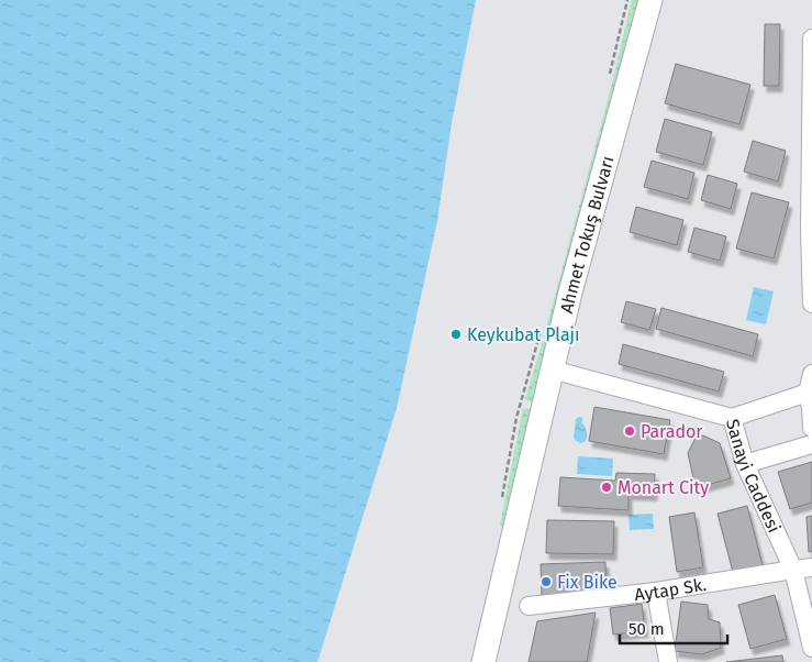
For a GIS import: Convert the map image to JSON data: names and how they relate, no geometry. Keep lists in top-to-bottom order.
{
  "streets": {
    "main road": ["Ahmet Tokuş Bulvarı"],
    "street": ["Sanayi Caddesi", "Aytap Sk."]
  },
  "crossings": [
    ["Ahmet Tokuş Bulvarı", "Sanayi Caddesi"],
    ["Sanayi Caddesi", "Aytap Sk."]
  ],
  "places": [
    "Keykubat Plajı",
    "Parador",
    "Monart City",
    "Fix Bike"
  ],
  "scale_bar": "50 m"
}
